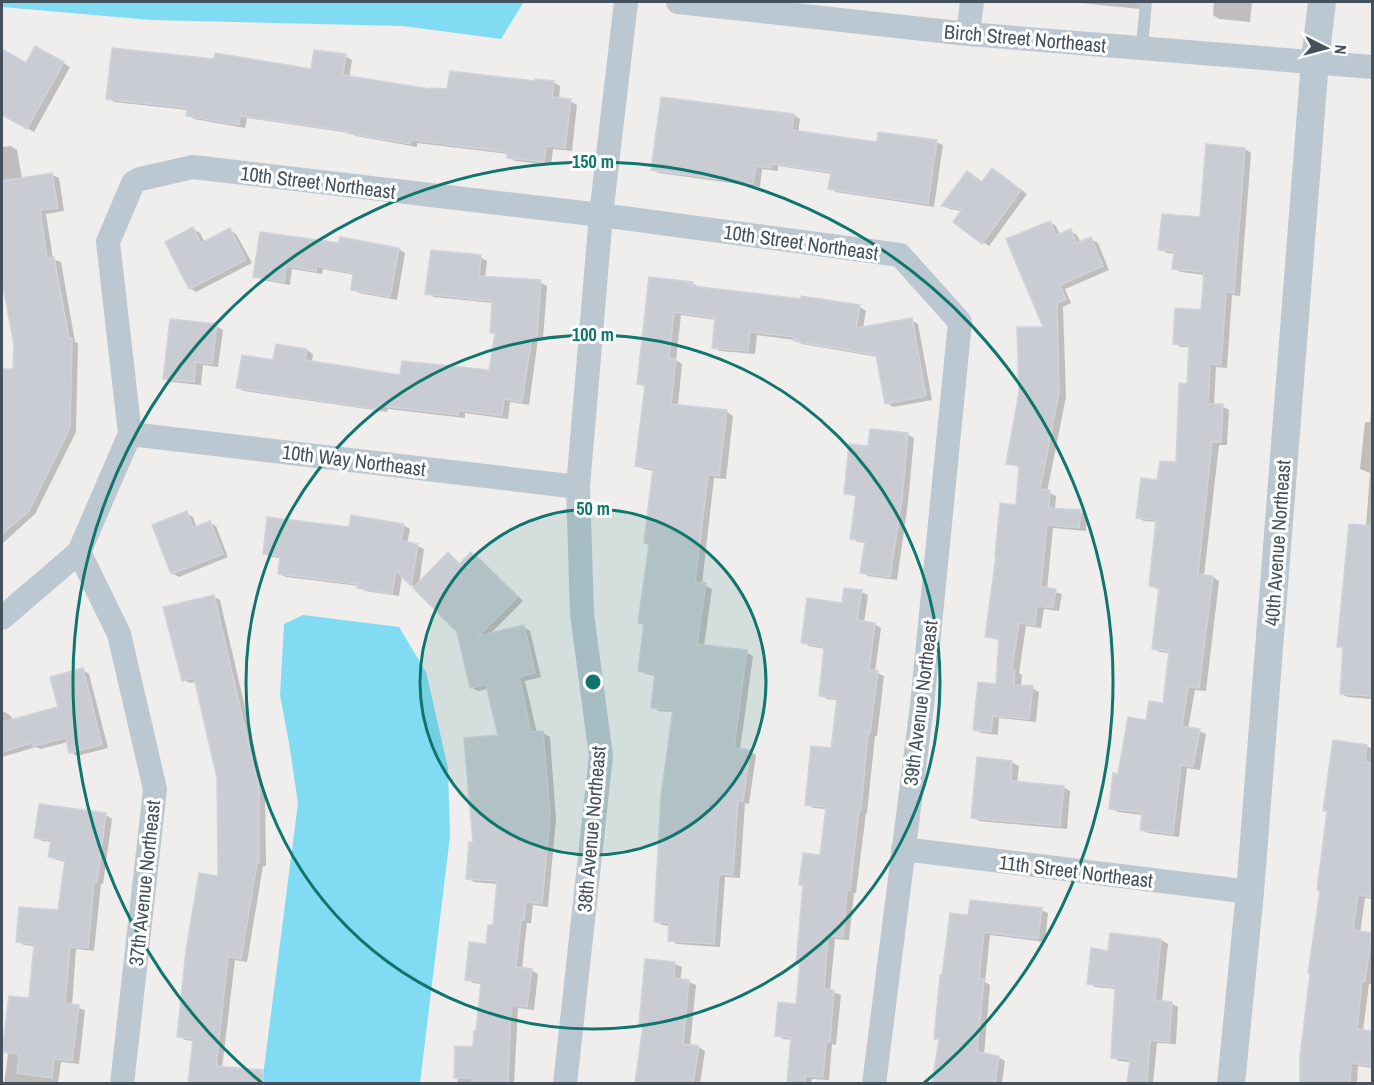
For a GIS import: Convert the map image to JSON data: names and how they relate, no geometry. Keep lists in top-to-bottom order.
{
  "streets": {
    "street": [
      "Birch Street Northeast",
      "10th Street Northeast",
      "10th Way Northeast",
      "40th Avenue Northeast",
      "39th Avenue Northeast",
      "38th Avenue Northeast",
      "11th Street Northeast",
      "37th Avenue Northeast"
    ]
  },
  "crossings": [
    ["Birch Street Northeast", "40th Avenue Northeast"],
    ["10th Street Northeast", "10th Way Northeast"],
    ["10th Street Northeast", "39th Avenue Northeast"],
    ["10th Street Northeast", "38th Avenue Northeast"],
    ["10th Street Northeast", "37th Avenue Northeast"],
    ["10th Way Northeast", "38th Avenue Northeast"],
    ["40th Avenue Northeast", "11th Street Northeast"],
    ["39th Avenue Northeast", "11th Street Northeast"]
  ],
  "north": "right",
  "rings": ["150 m", "100 m", "50 m"]
}
